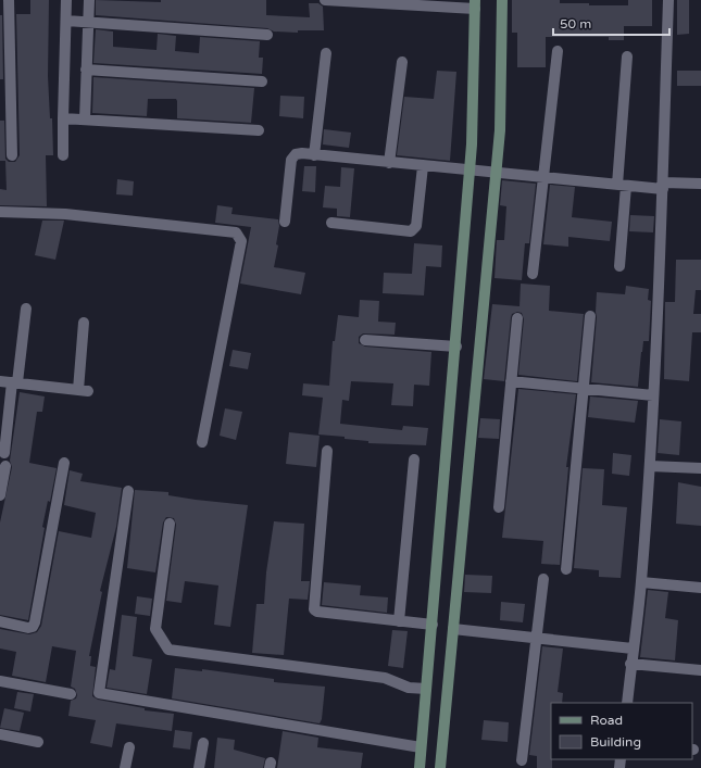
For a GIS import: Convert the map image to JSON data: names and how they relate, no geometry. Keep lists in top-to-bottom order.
{
  "legend": ["Road", "Building"],
  "scale_bar": "50 m"
}
